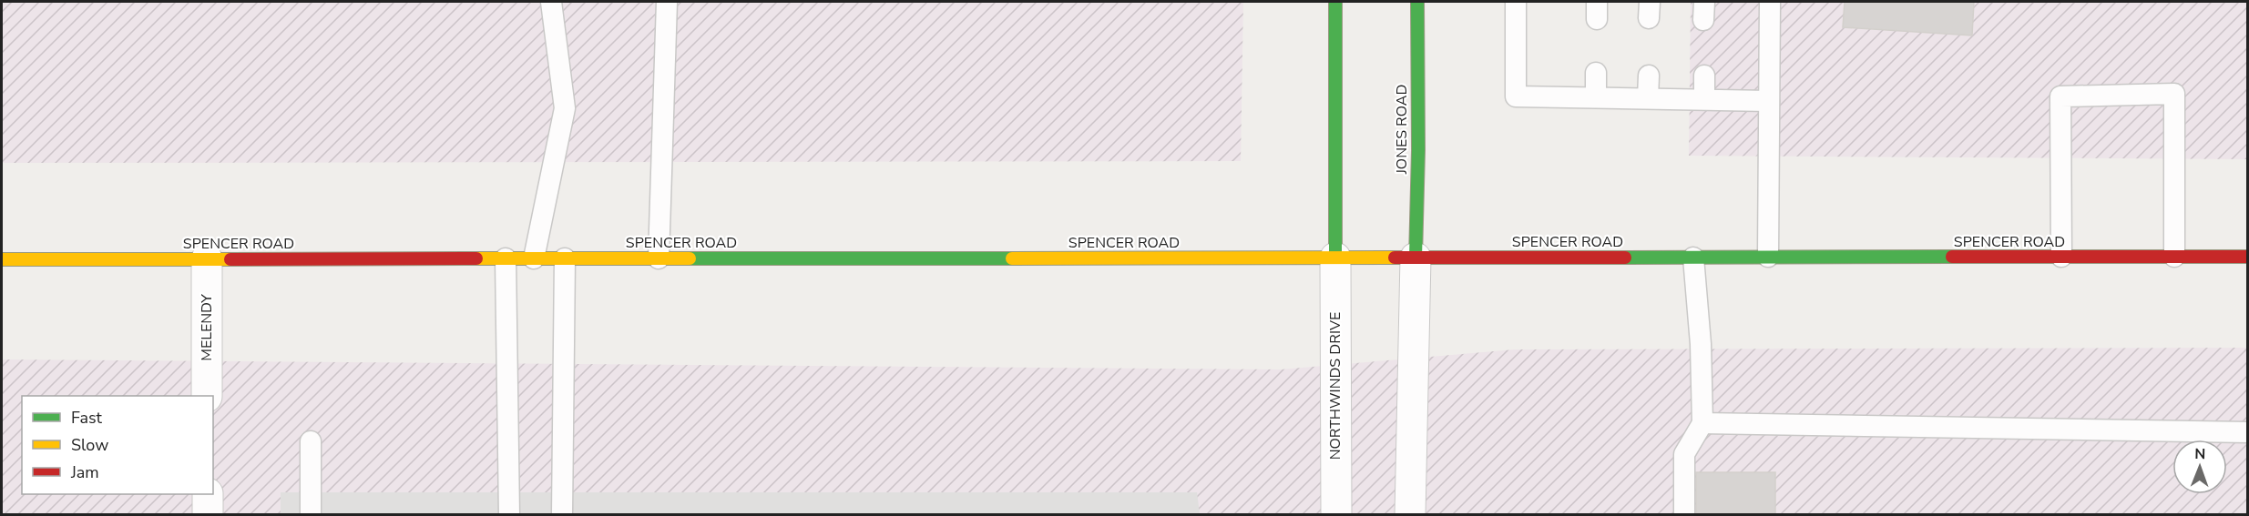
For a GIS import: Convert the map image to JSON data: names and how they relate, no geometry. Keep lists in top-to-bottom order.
{
  "streets": {
    "main road": ["JONES ROAD", "SPENCER ROAD"],
    "street": ["MELENDY", "NORTHWINDS DRIVE"]
  },
  "crossings": [
    ["JONES ROAD", "SPENCER ROAD"],
    ["SPENCER ROAD", "MELENDY"],
    ["SPENCER ROAD", "NORTHWINDS DRIVE"]
  ],
  "legend": ["Fast", "Slow", "Jam"],
  "north": "top"
}
